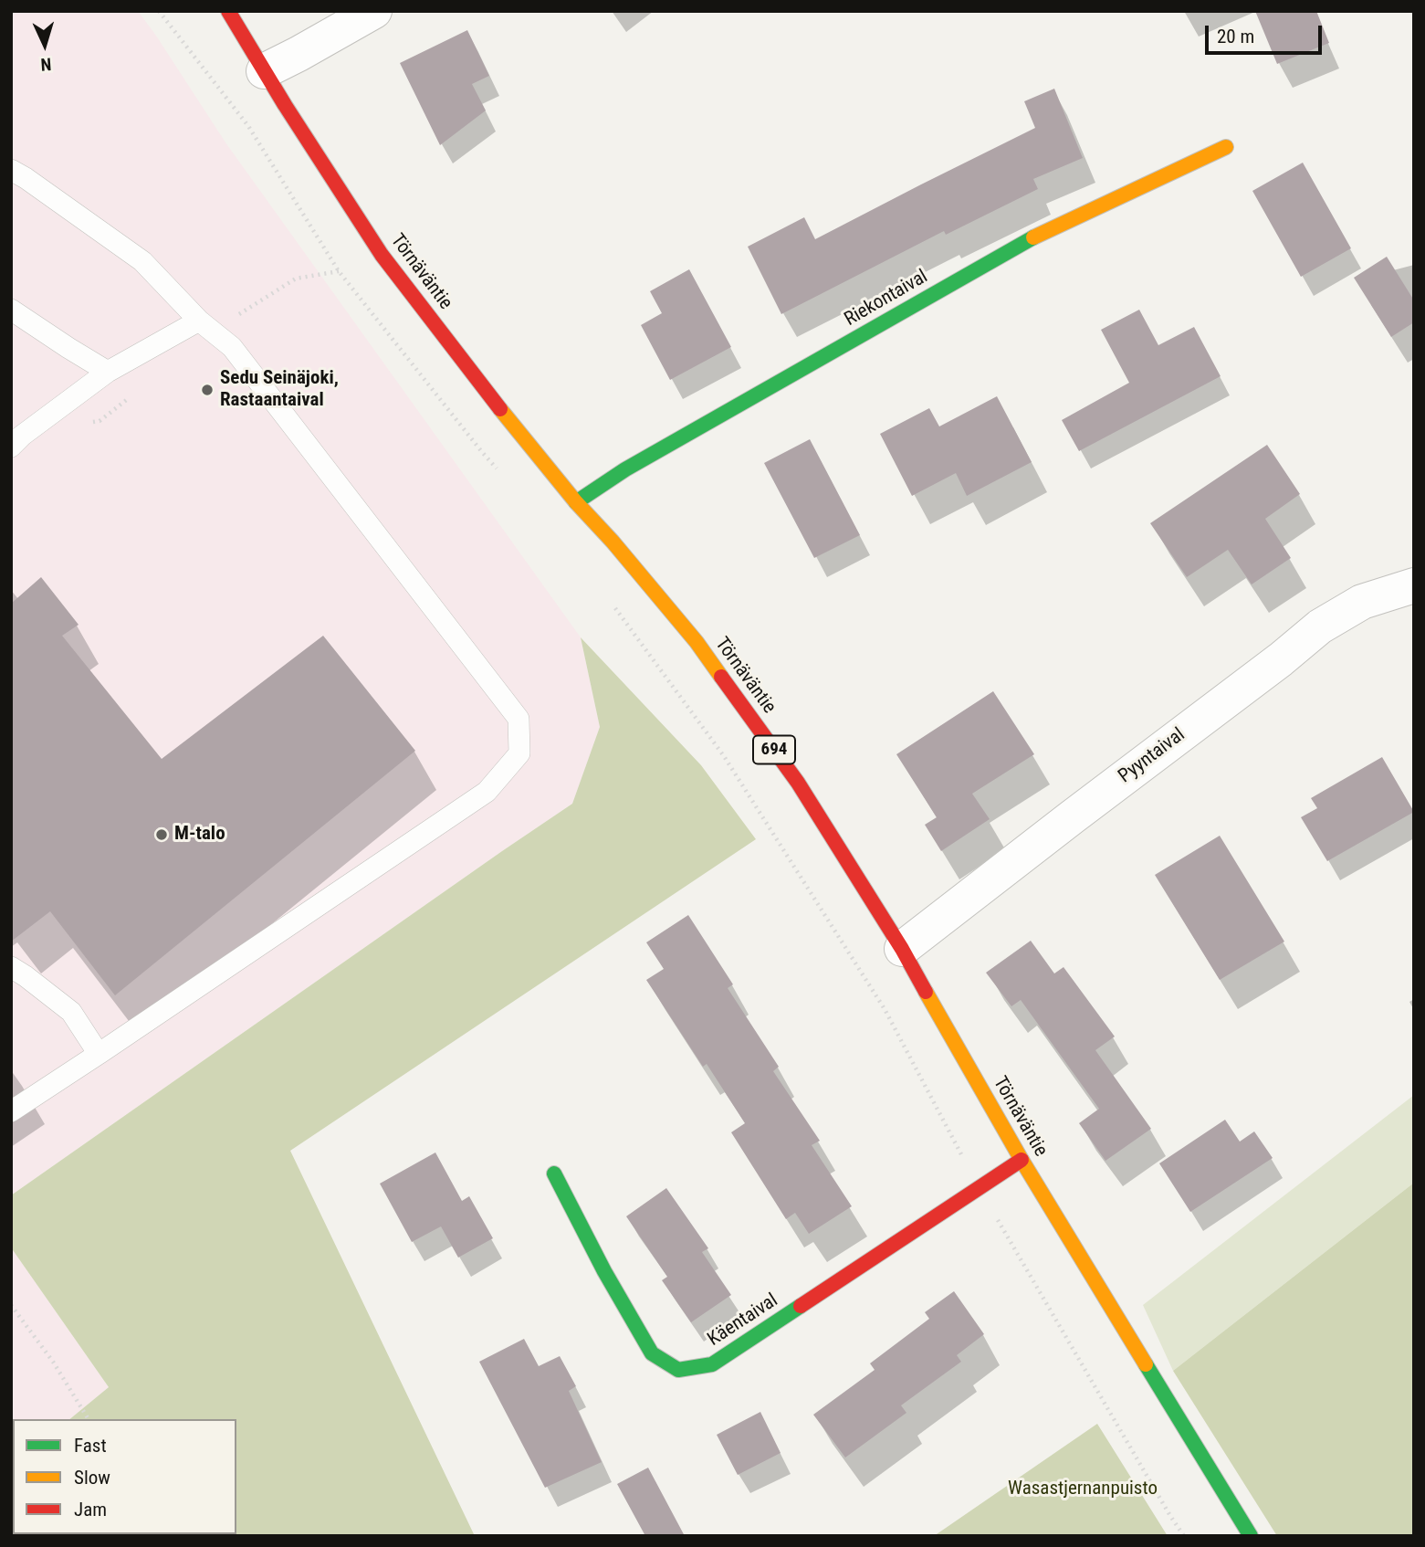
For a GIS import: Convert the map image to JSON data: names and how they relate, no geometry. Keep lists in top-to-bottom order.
{
  "streets": {
    "main road": [
      "Törnäväntie",
      "Riekontaival",
      "694",
      "Käentaival"
    ],
    "street": ["Pyyntaival"]
  },
  "crossings": [
    ["Törnäväntie", "Riekontaival"],
    ["Törnäväntie", "Pyyntaival"],
    ["Törnäväntie", "Käentaival"]
  ],
  "parks": ["Wasastjernanpuisto"],
  "places": ["Sedu Seinäjoki, Rastaantaival", "M-talo"],
  "legend": ["Fast", "Slow", "Jam"],
  "scale_bar": "20 m",
  "north": "bottom"
}
